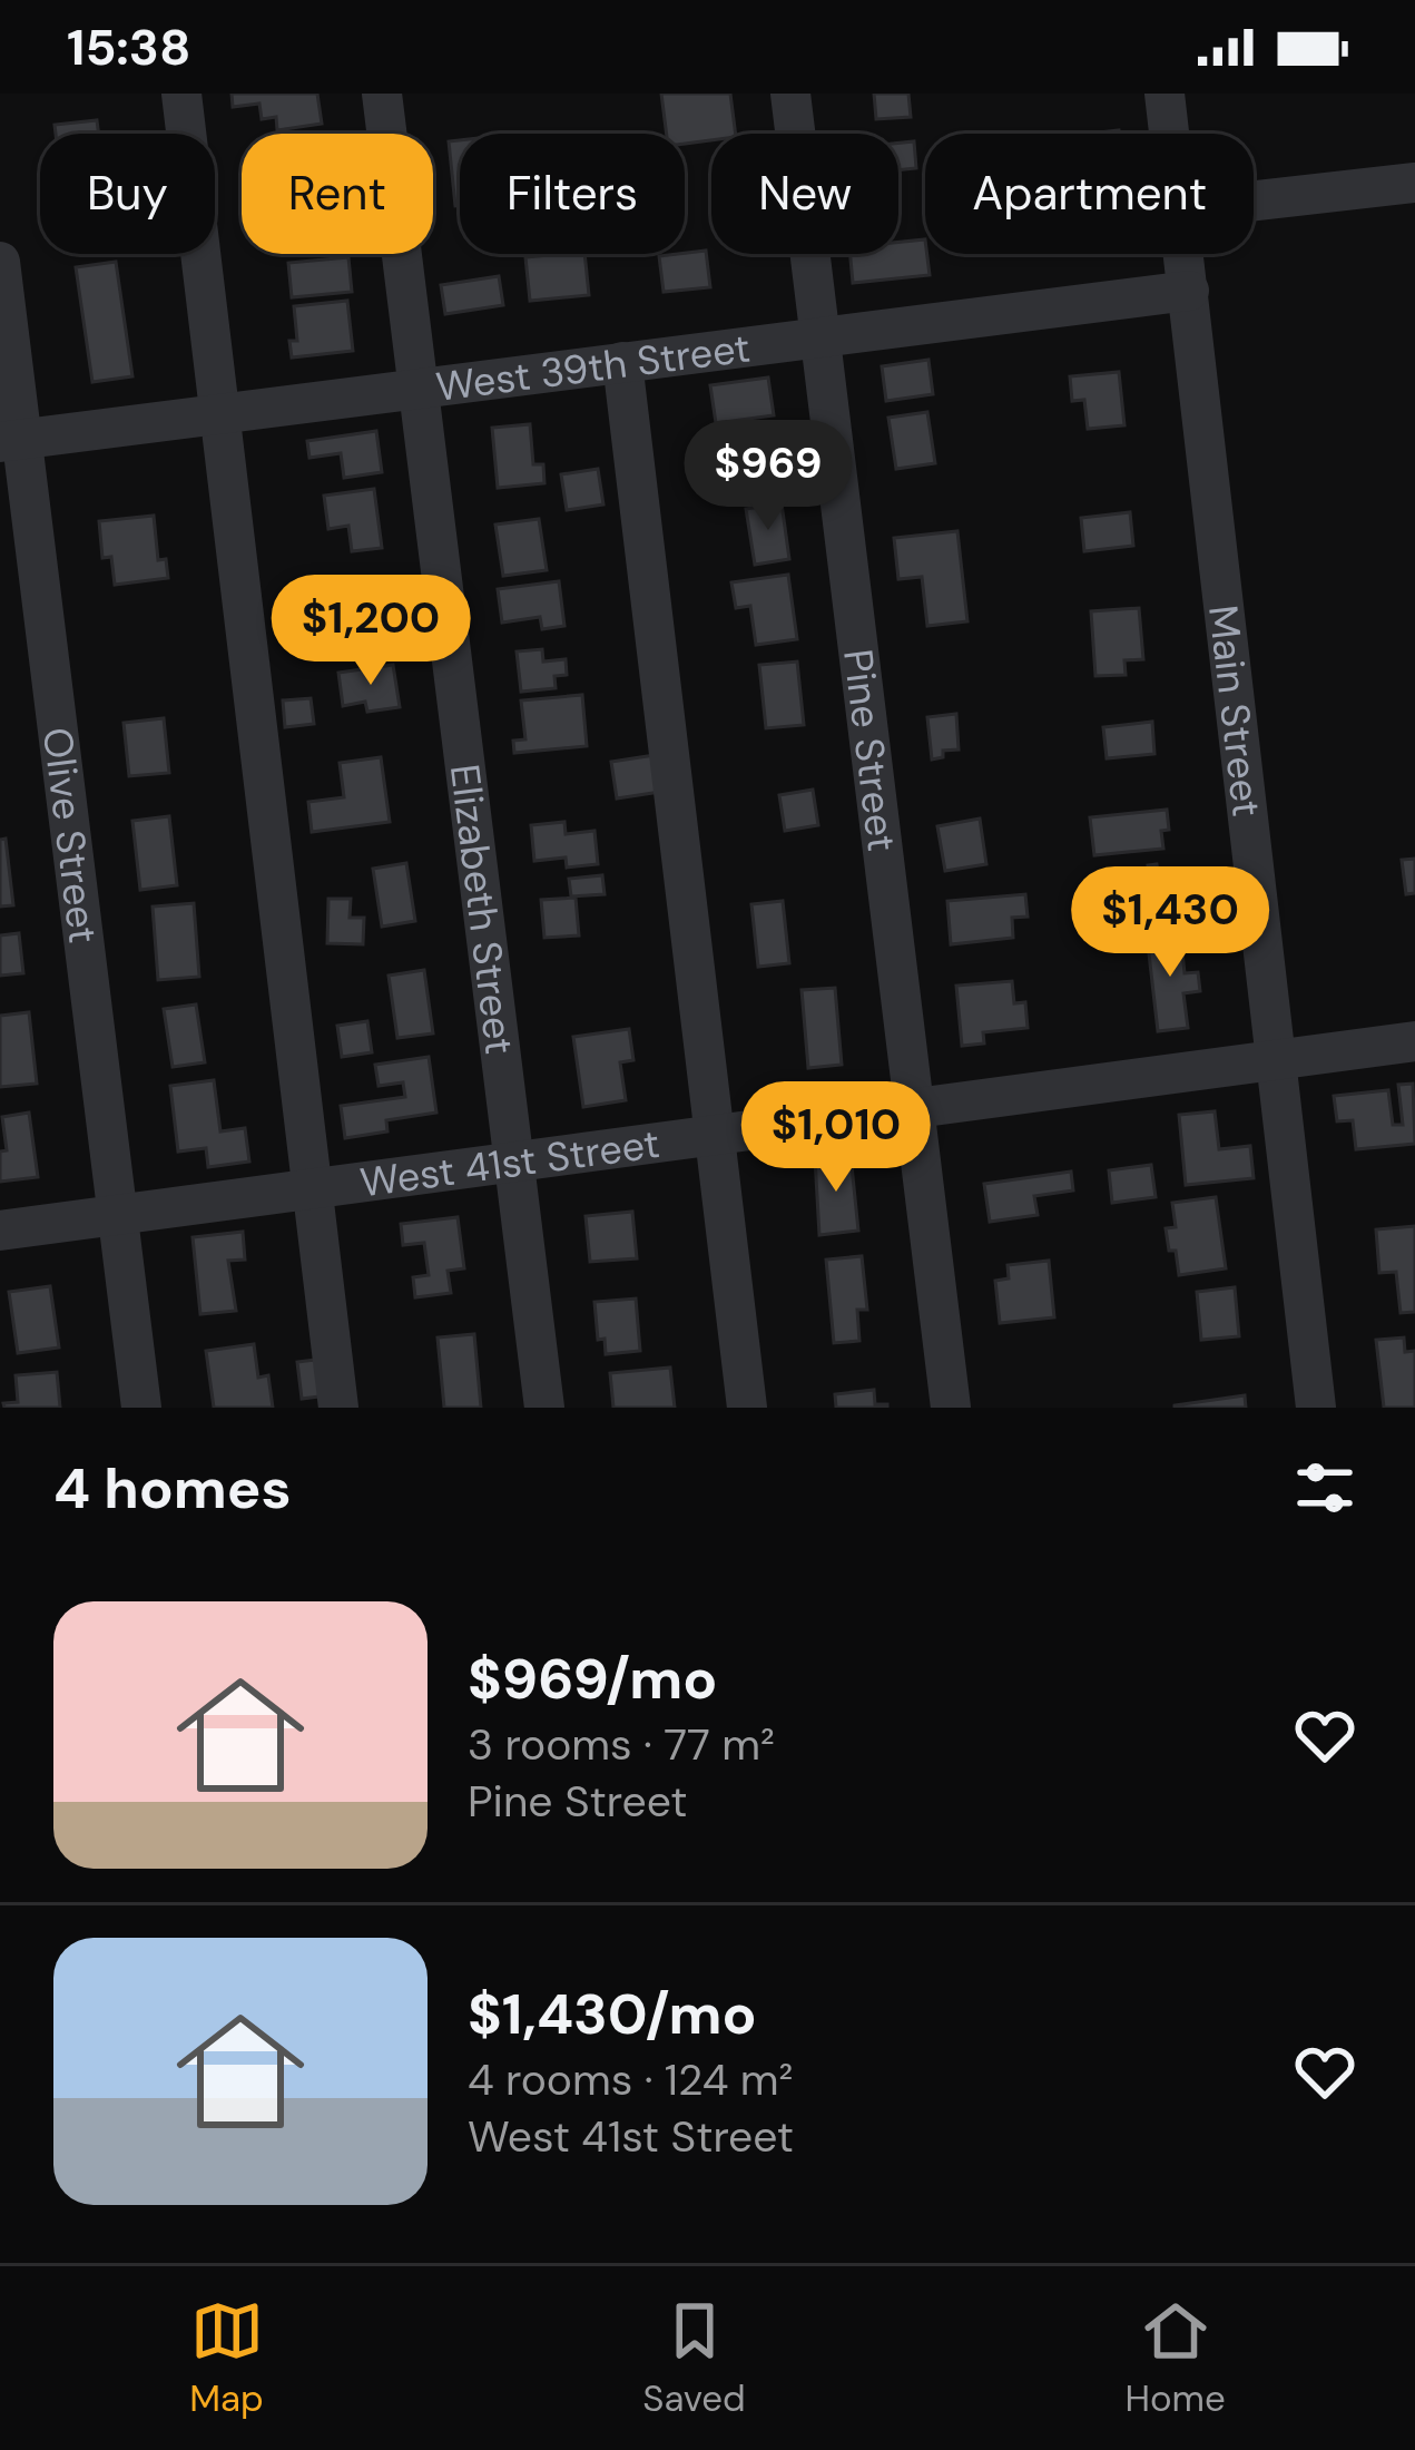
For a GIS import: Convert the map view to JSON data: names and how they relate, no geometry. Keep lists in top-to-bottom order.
{
  "streets": {
    "street": [
      "West 39th Street",
      "Main Street",
      "Pine Street",
      "Olive Street",
      "Elizabeth Street",
      "West 41st Street"
    ]
  },
  "crossings": [
    ["West 39th Street", "Main Street"],
    ["West 39th Street", "Pine Street"],
    ["West 39th Street", "Olive Street"],
    ["West 39th Street", "Elizabeth Street"],
    ["Main Street", "West 41st Street"],
    ["Pine Street", "West 41st Street"],
    ["Olive Street", "West 41st Street"],
    ["Elizabeth Street", "West 41st Street"]
  ],
  "page": {
    "status": "15:38",
    "chip": [
      "Buy",
      "Rent",
      "Filters",
      "New",
      "Apartment"
    ],
    "price": [
      "$969",
      "$1,200",
      "$1,430",
      "$1,010"
    ],
    "heading": "4 homes",
    "list": [
      {
        "name": "$969/mo",
        "note": "3 rooms · 77 m² · Pine Street"
      },
      {
        "name": "$1,430/mo",
        "note": "4 rooms · 124 m² · West 41st Street"
      }
    ],
    "tabs": ["Map", "Saved", "Home"]
  }
}
